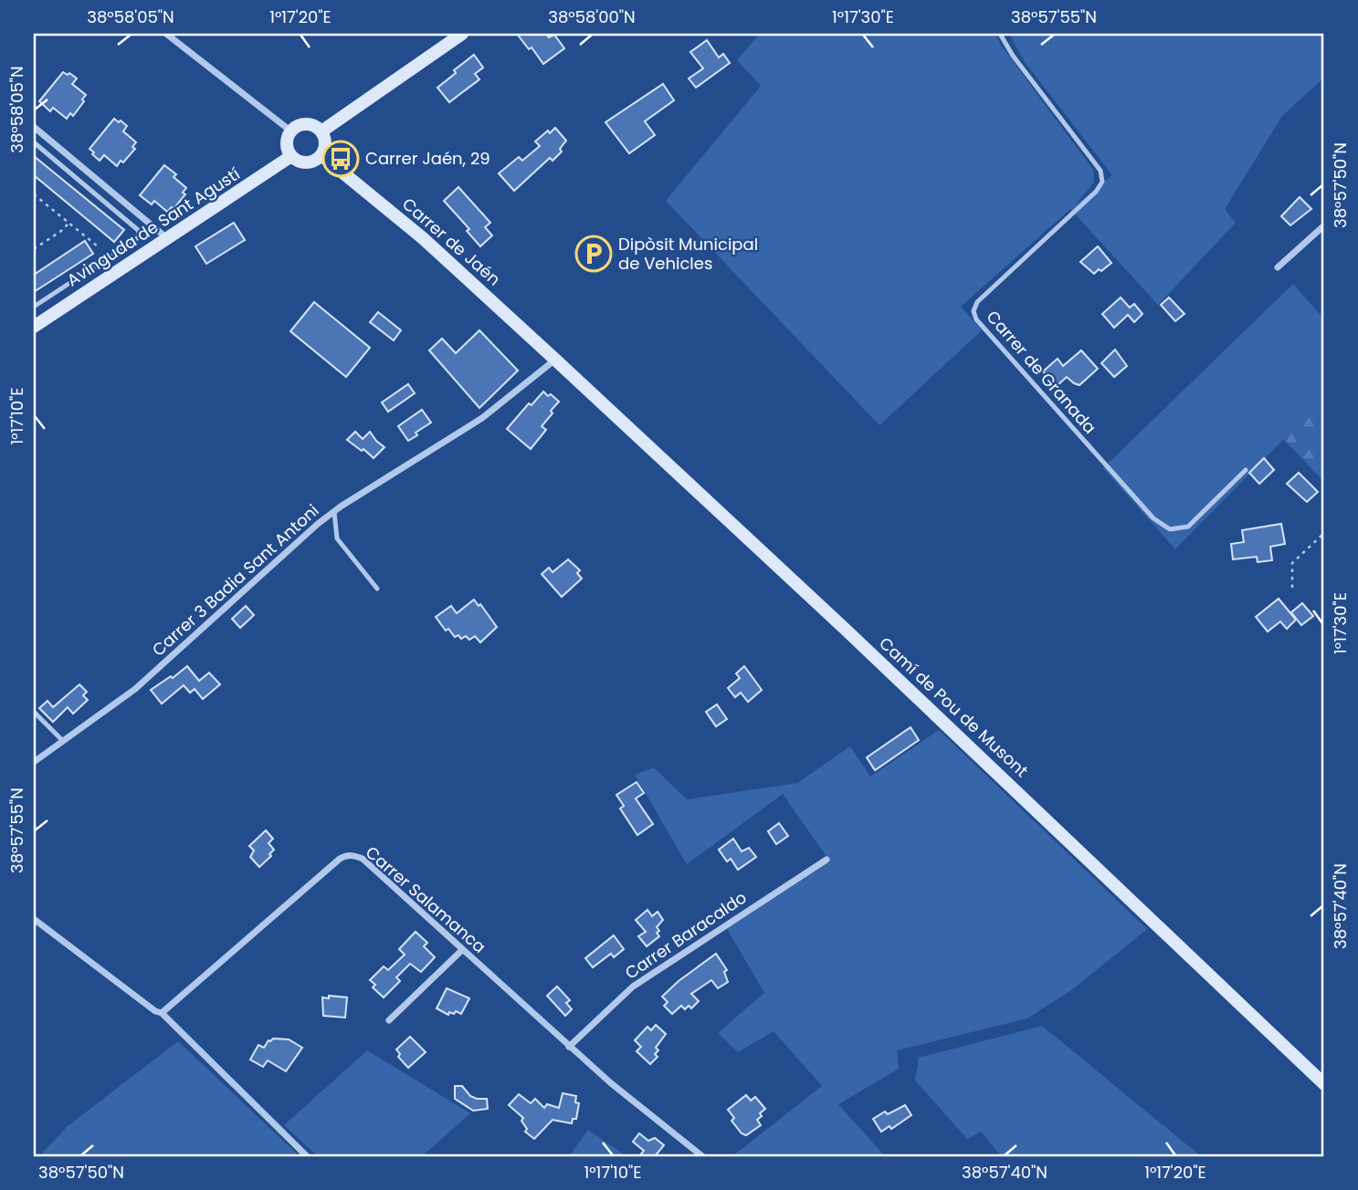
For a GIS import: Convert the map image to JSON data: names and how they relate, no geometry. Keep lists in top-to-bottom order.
{
  "streets": {
    "street": [
      "Avinguda de Sant Agustí",
      "Carrer de Jaén",
      "Carrer 3 Badia Sant Antoni",
      "Camí de Pou de Musont",
      "Carrer Salamanca",
      "Carrer Baracaldo"
    ],
    "lane": ["Carrer de Granada"]
  },
  "crossings": [
    ["Avinguda de Sant Agustí", "Carrer de Jaén"],
    ["Carrer de Jaén", "Carrer 3 Badia Sant Antoni"],
    ["Carrer de Jaén", "Camí de Pou de Musont"],
    ["Carrer 3 Badia Sant Antoni", "Camí de Pou de Musont"],
    ["Carrer Salamanca", "Carrer Baracaldo"]
  ],
  "places": {
    "bus stop": ["Carrer Jaén, 29"],
    "parking": ["Dipòsit Municipal de Vehicles"]
  },
  "coordinates": [
    "38°58'05\"N",
    "1°17'20\"E",
    "38°58'00\"N",
    "1°17'30\"E",
    "38°57'55\"N",
    "38°57'50\"N",
    "1°17'10\"E",
    "38°57'40\"N"
  ]
}
